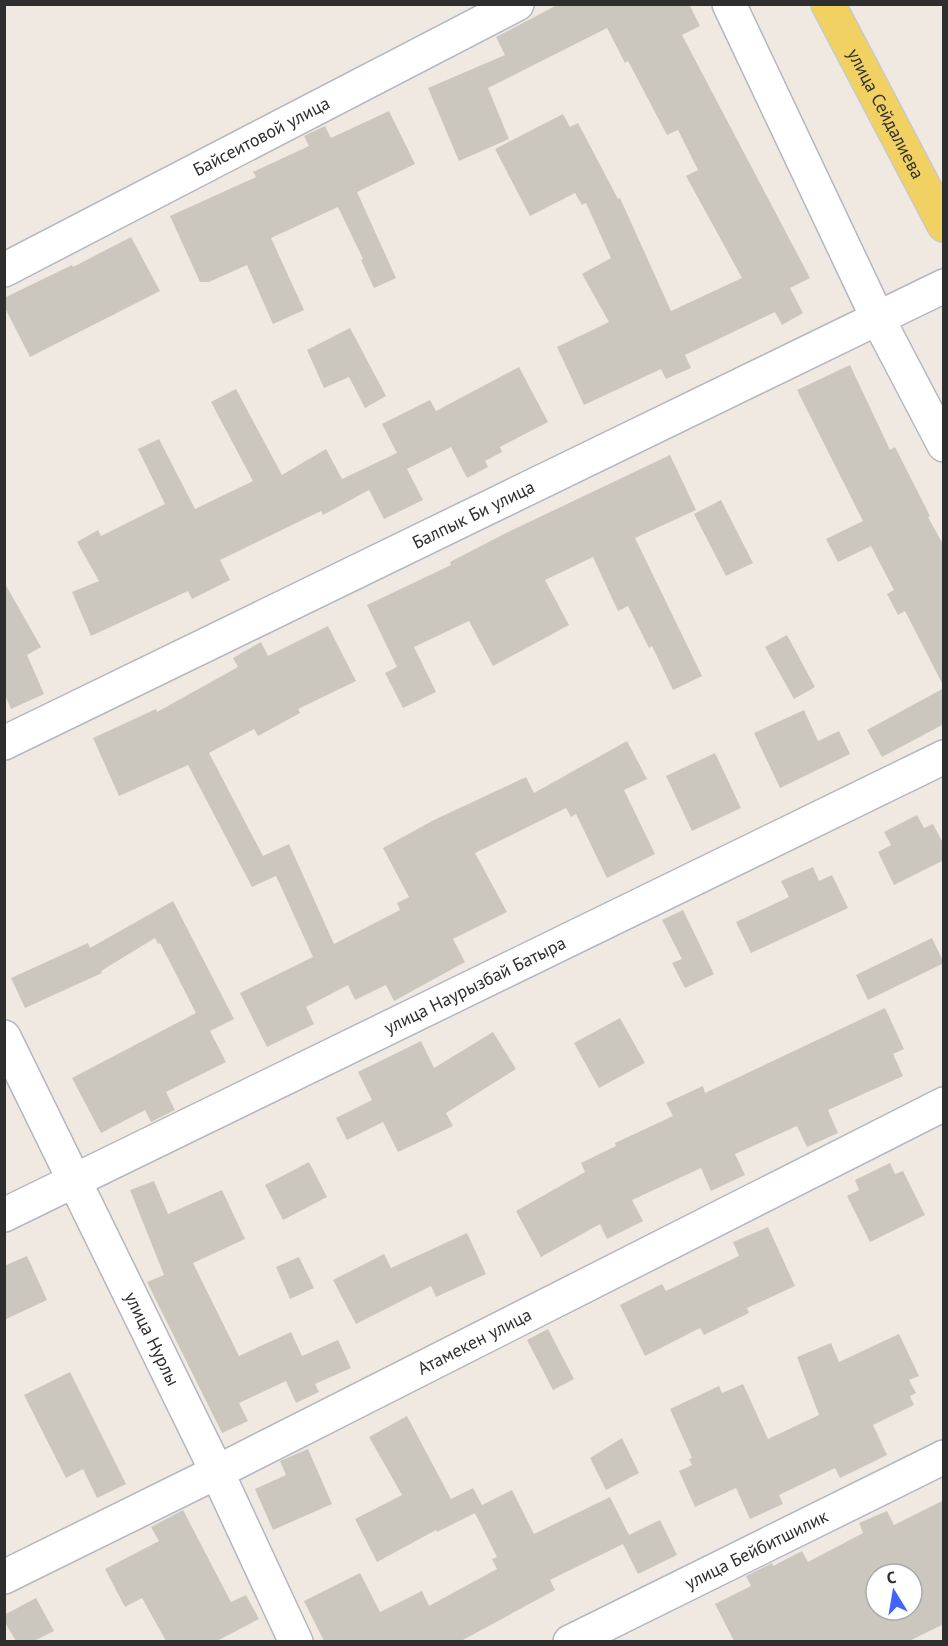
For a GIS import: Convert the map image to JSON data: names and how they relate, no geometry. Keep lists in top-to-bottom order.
{
  "streets": {
    "main road": ["улица Сейдалиева"],
    "street": [
      "Байсеитовой улица",
      "Балпык Би улица",
      "улица Наурызбай Батыра",
      "улица Нурлы",
      "Атамекен улица",
      "улица Бейбитшилик"
    ]
  },
  "crossings": [
    ["улица Наурызбай Батыра", "улица Нурлы"],
    ["улица Нурлы", "Атамекен улица"]
  ],
  "north": "top"
}
